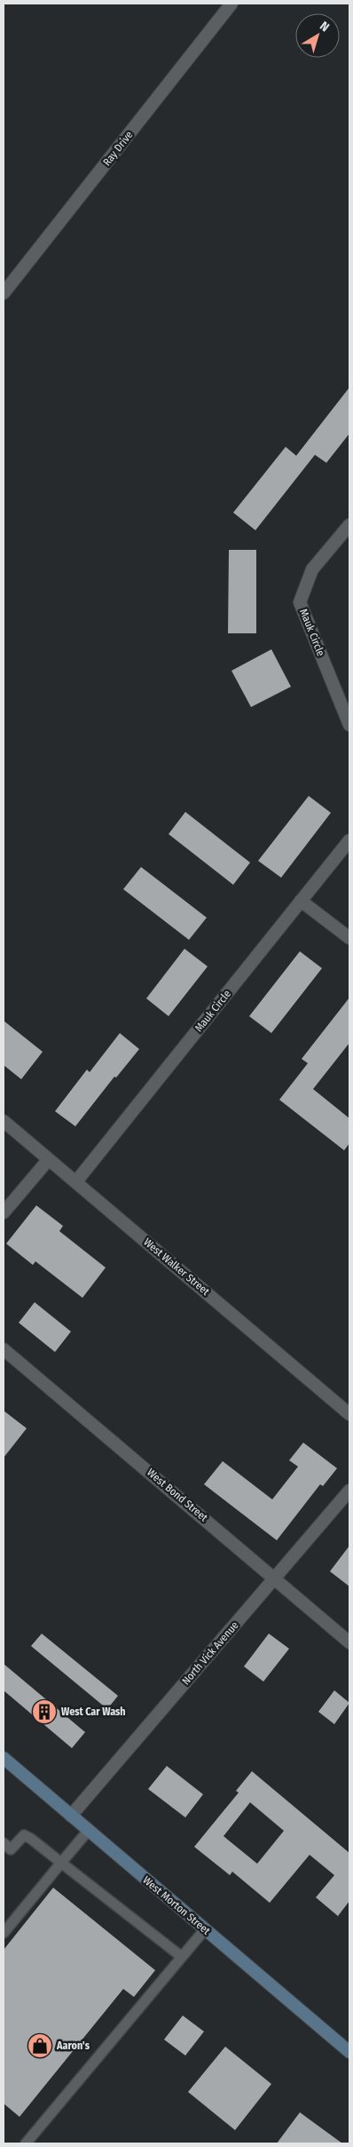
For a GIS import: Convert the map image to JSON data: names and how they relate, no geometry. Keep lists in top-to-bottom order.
{
  "streets": {
    "main road": ["West Morton Street"],
    "street": [
      "Ray Drive",
      "Mauk Circle",
      "West Walker Street",
      "West Bond Street",
      "North Vick Avenue"
    ]
  },
  "crossings": [
    ["Mauk Circle", "West Walker Street"],
    ["West Bond Street", "North Vick Avenue"],
    ["North Vick Avenue", "West Morton Street"]
  ],
  "places": {
    "building": ["West Car Wash"],
    "shop": ["Aaron's"]
  },
  "north": "top right"
}
